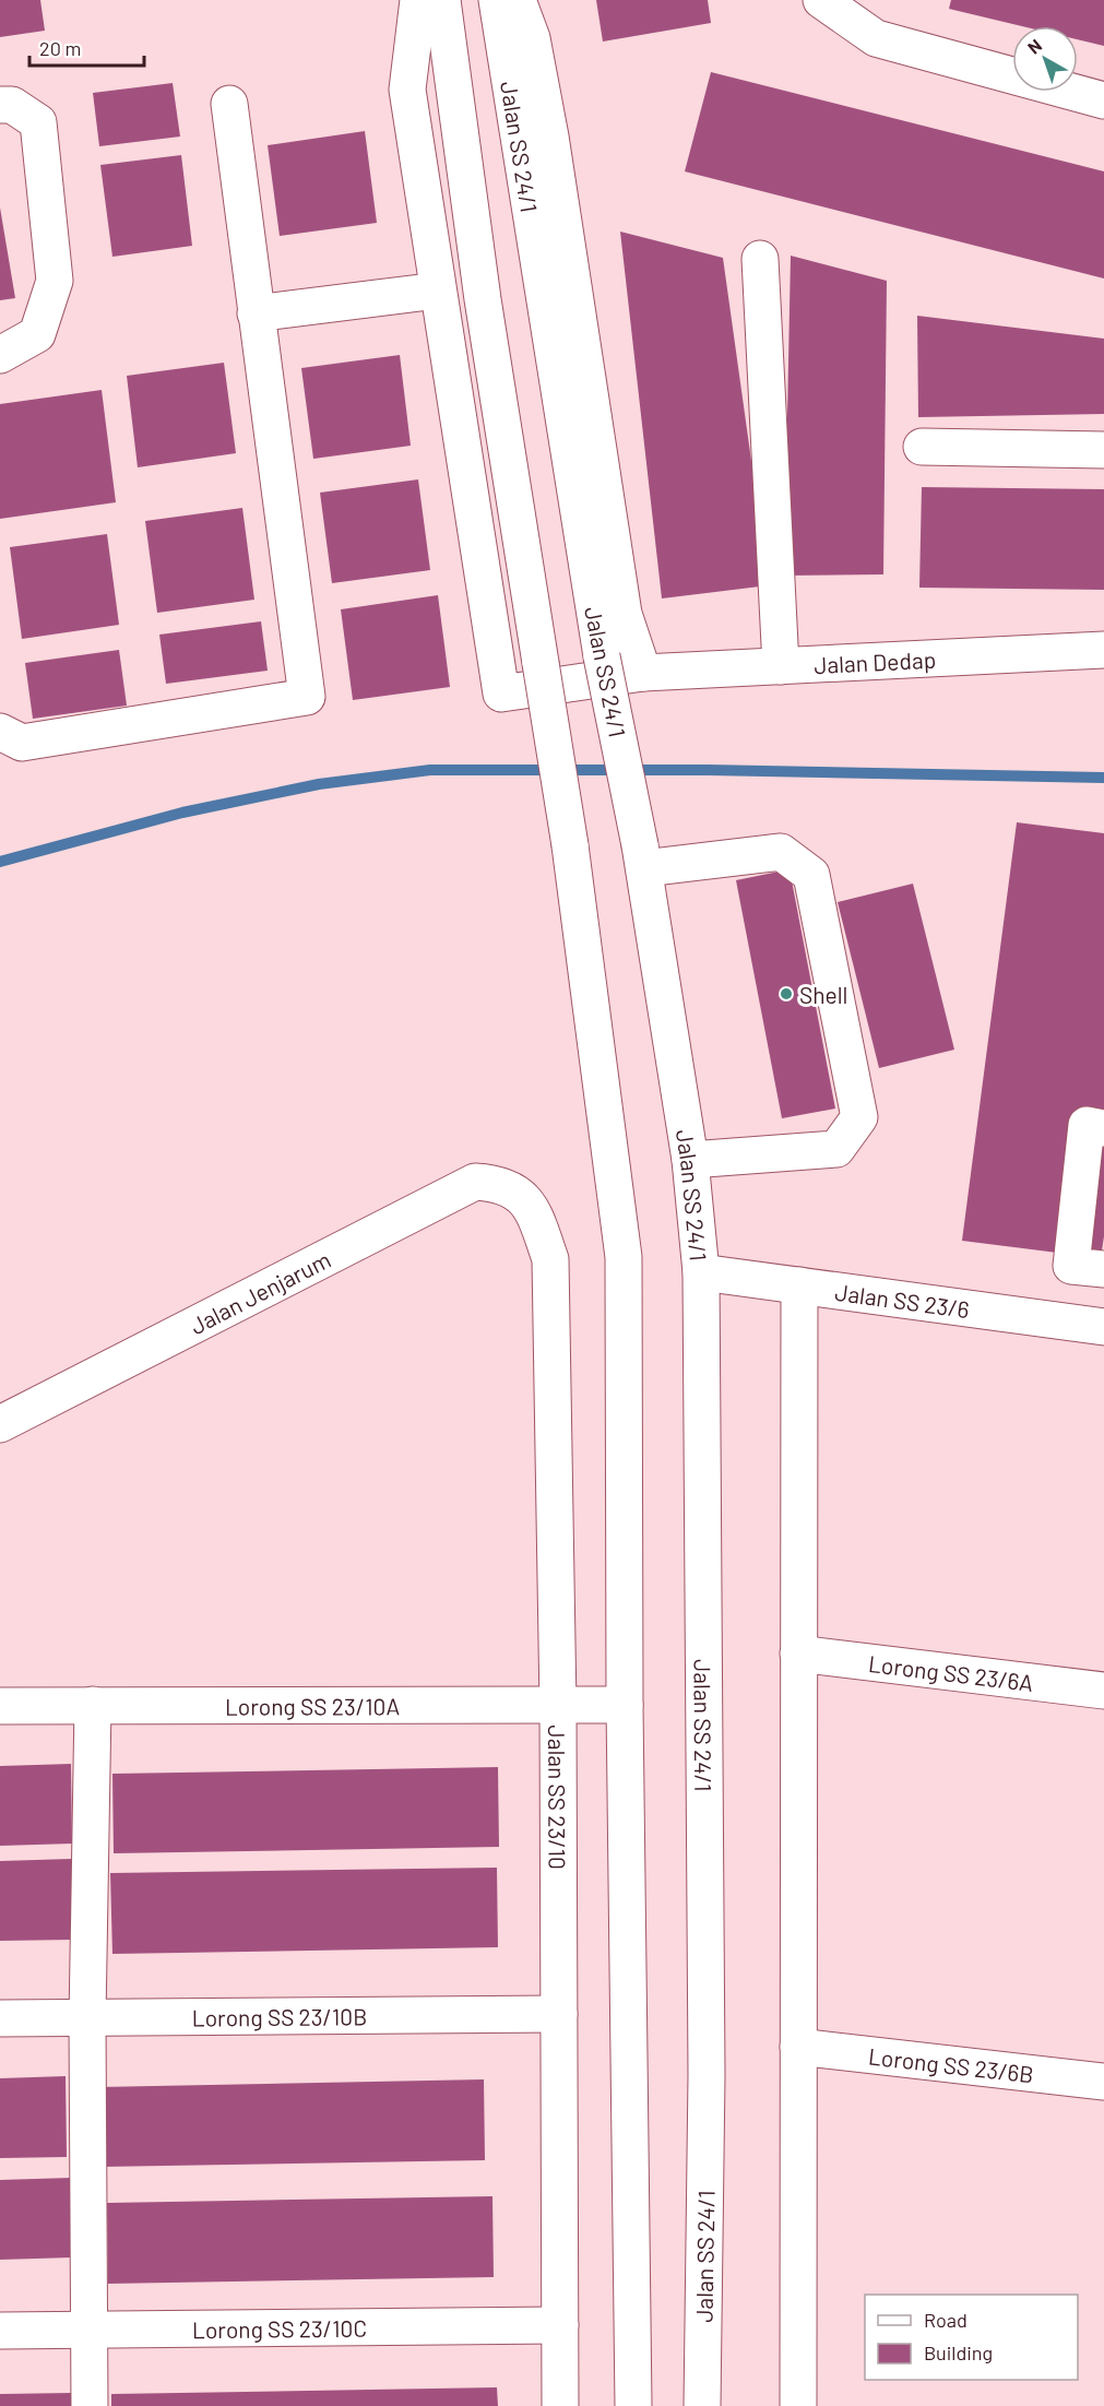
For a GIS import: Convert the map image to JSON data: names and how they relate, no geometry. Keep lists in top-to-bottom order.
{
  "streets": {
    "street": [
      "Jalan SS 24/1",
      "Jalan Dedap",
      "Jalan Jenjarum",
      "Jalan SS 23/6",
      "Lorong SS 23/6A",
      "Lorong SS 23/10A",
      "Jalan SS 23/10",
      "Lorong SS 23/10B",
      "Lorong SS 23/6B",
      "Lorong SS 23/10C"
    ]
  },
  "crossings": [
    ["Jalan SS 24/1", "Jalan SS 23/6"],
    ["Jalan Jenjarum", "Jalan SS 23/10"],
    ["Lorong SS 23/10A", "Jalan SS 23/10"],
    ["Jalan SS 23/10", "Lorong SS 23/10B"],
    ["Jalan SS 23/10", "Lorong SS 23/10C"]
  ],
  "places": ["Shell"],
  "legend": ["Road", "Building"],
  "scale_bar": "20 m",
  "north": "top left"
}
